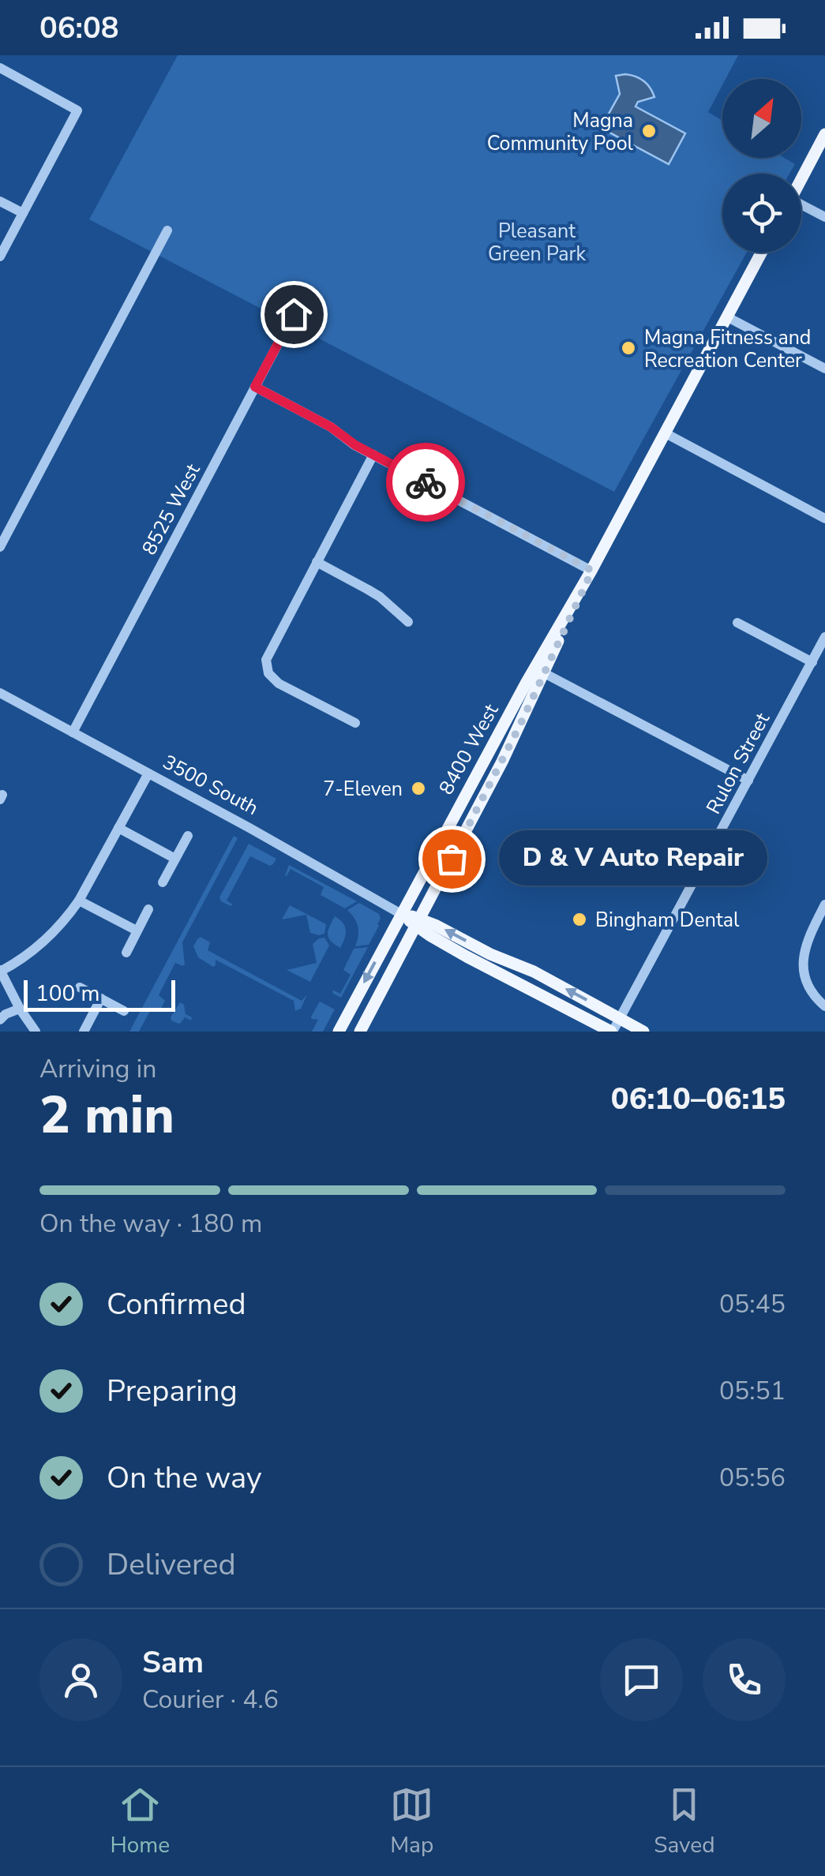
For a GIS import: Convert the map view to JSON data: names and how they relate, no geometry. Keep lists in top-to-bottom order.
{
  "streets": {
    "main road": ["8400 West", "3500 South"],
    "street": ["8525 West", "Rulon Street"]
  },
  "crossings": [
    ["8525 West", "3500 South"],
    ["8400 West", "3500 South"],
    ["Rulon Street", "3500 South"]
  ],
  "parks": ["Pleasant Green Park"],
  "places": [
    "Magna Community Pool",
    "Magna Fitness and Recreation Center",
    "7-Eleven",
    "D & V Auto Repair",
    "Bingham Dental"
  ],
  "scale_bar": "100 m",
  "north": "top right",
  "page": {
    "status": "06:08",
    "bubble": "D & V Auto Repair",
    "scale": "100 m",
    "heading": ["2 min", "Arriving in", "06:10–06:15"],
    "panel": ["Sam", "Courier · 4.6"],
    "bar": "On the way · 180 m",
    "list": [
      ["Confirmed", "05:45"],
      ["Preparing", "05:51"],
      ["On the way", "05:56"],
      "Delivered"
    ],
    "tabs": ["Home", "Map", "Saved"]
  }
}
